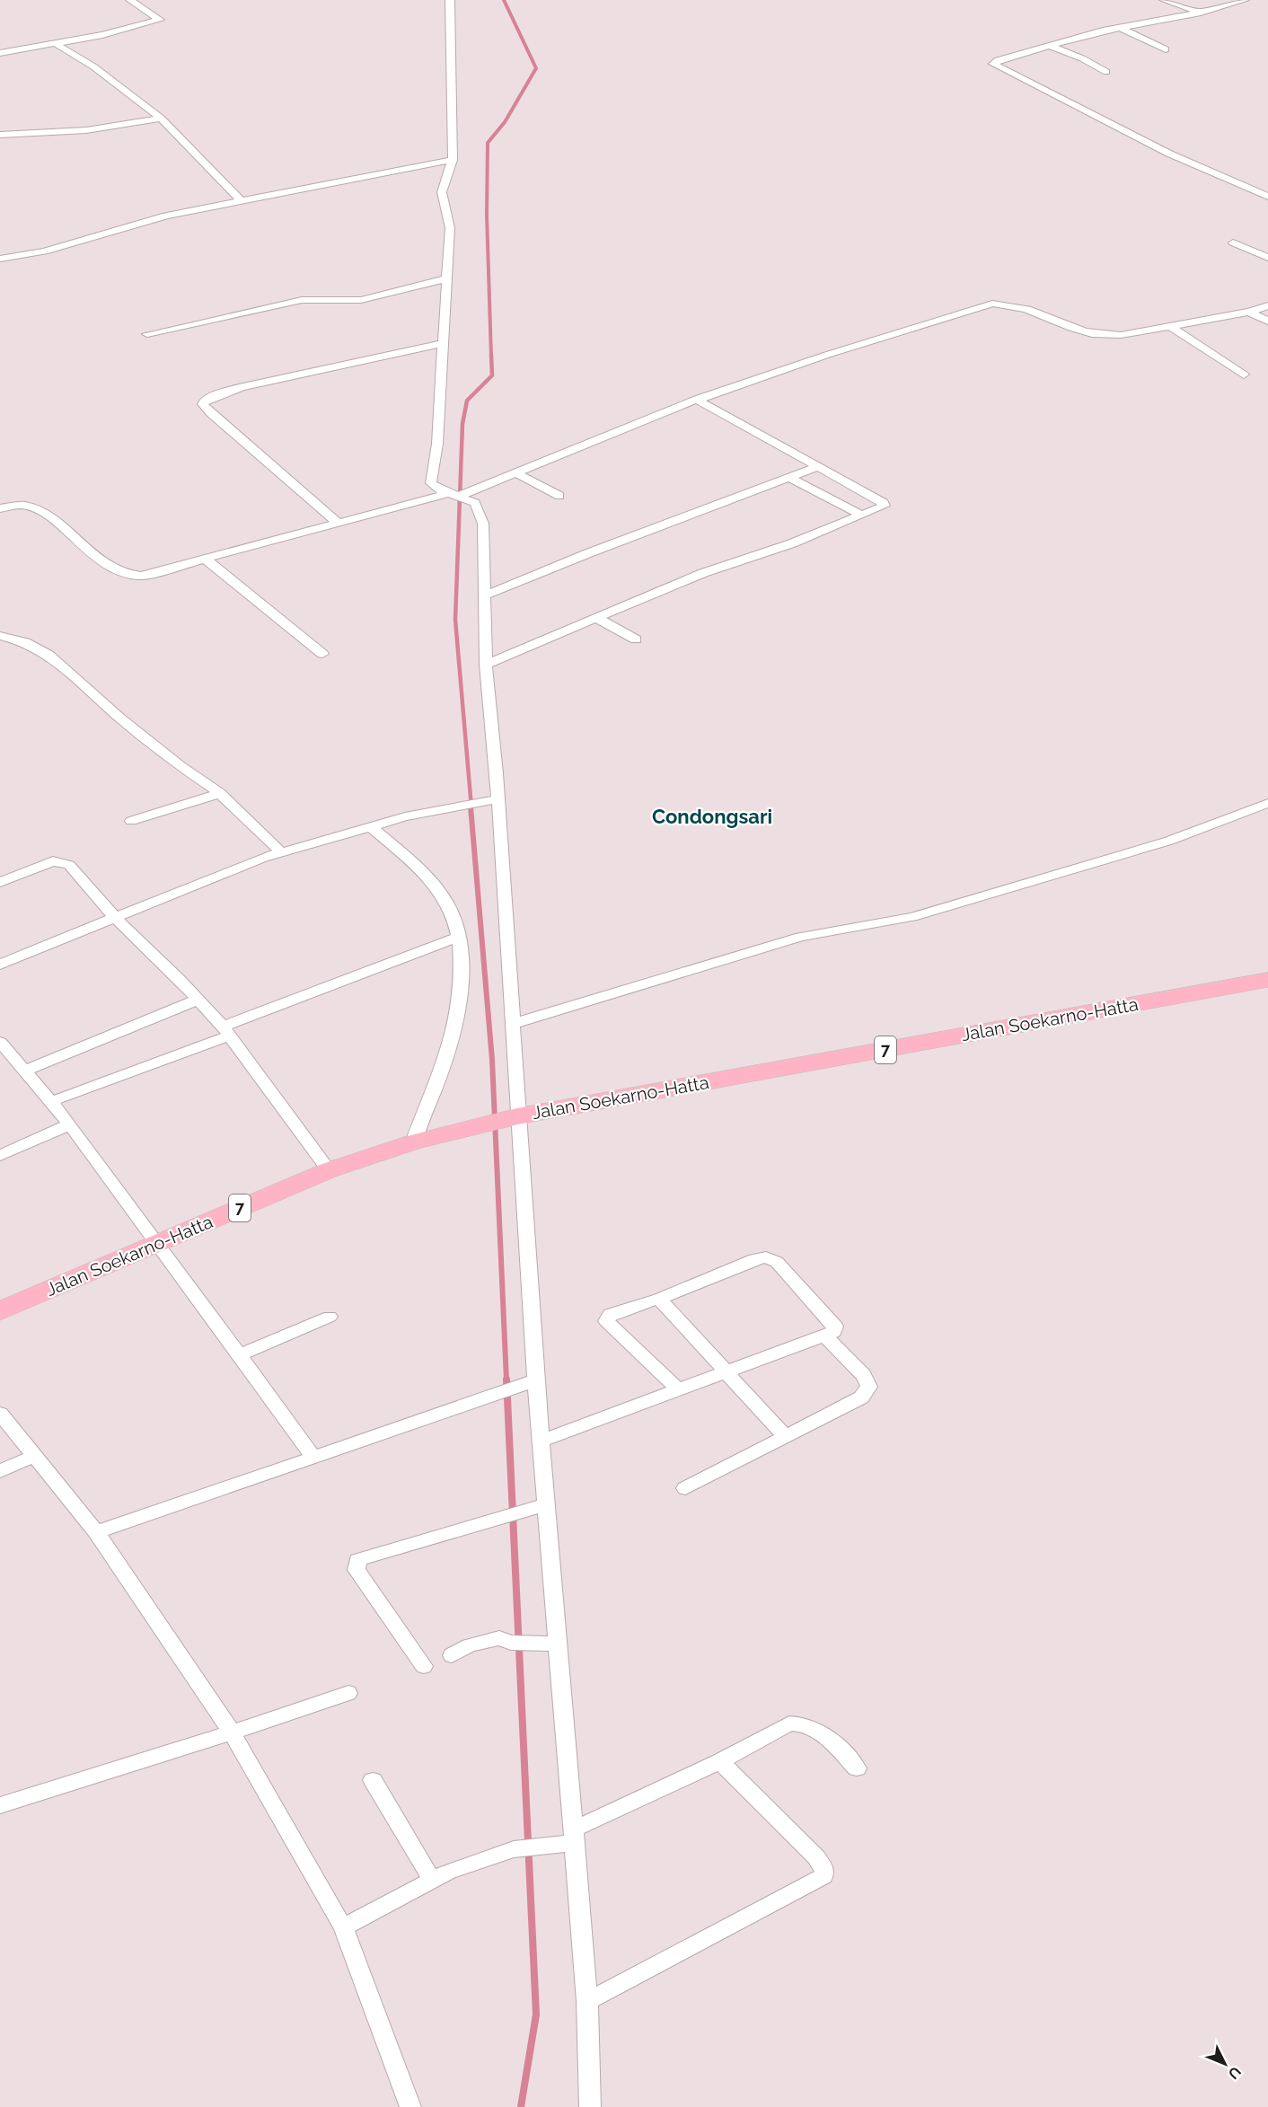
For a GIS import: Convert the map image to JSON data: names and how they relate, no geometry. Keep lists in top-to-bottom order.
{
  "streets": {
    "highway": ["Jalan Soekarno-Hatta", "7"]
  },
  "districts": ["Condongsari"],
  "north": "bottom right"
}
